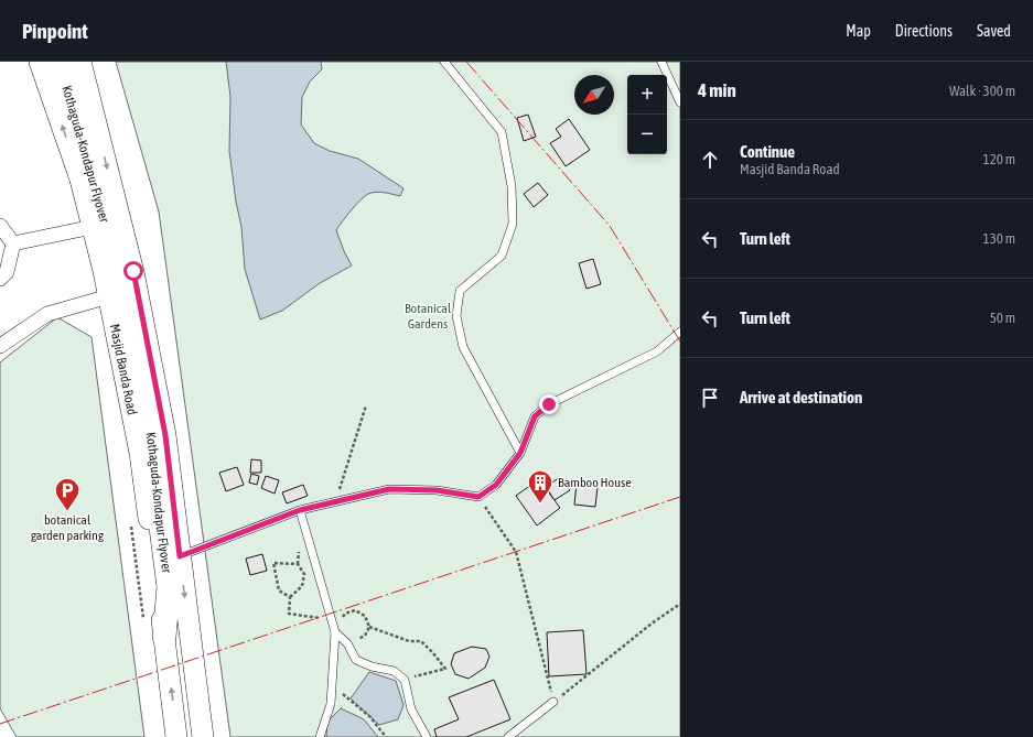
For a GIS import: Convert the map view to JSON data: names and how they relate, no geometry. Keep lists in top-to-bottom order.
{
  "streets": {
    "main road": ["Kothaguda-Kondapur Flyover", "Masjid Banda Road"]
  },
  "crossings": [
    ["Kothaguda-Kondapur Flyover", "Masjid Banda Road"]
  ],
  "parks": ["Botanical Gardens"],
  "places": {
    "building": ["Bamboo House"],
    "parking": ["botanical garden parking"]
  },
  "north": "bottom left",
  "page": {
    "header": "Pinpoint",
    "nav": ["Map", "Directions", "Saved"],
    "heading": ["4 min", "Walk · 300 m"],
    "map_buttons": ["+", "−"],
    "list": [
      ["Continue", "Masjid Banda Road", "120 m"],
      ["Turn left", "130 m"],
      ["Turn left", "50 m"],
      "Arrive at destination"
    ]
  }
}
